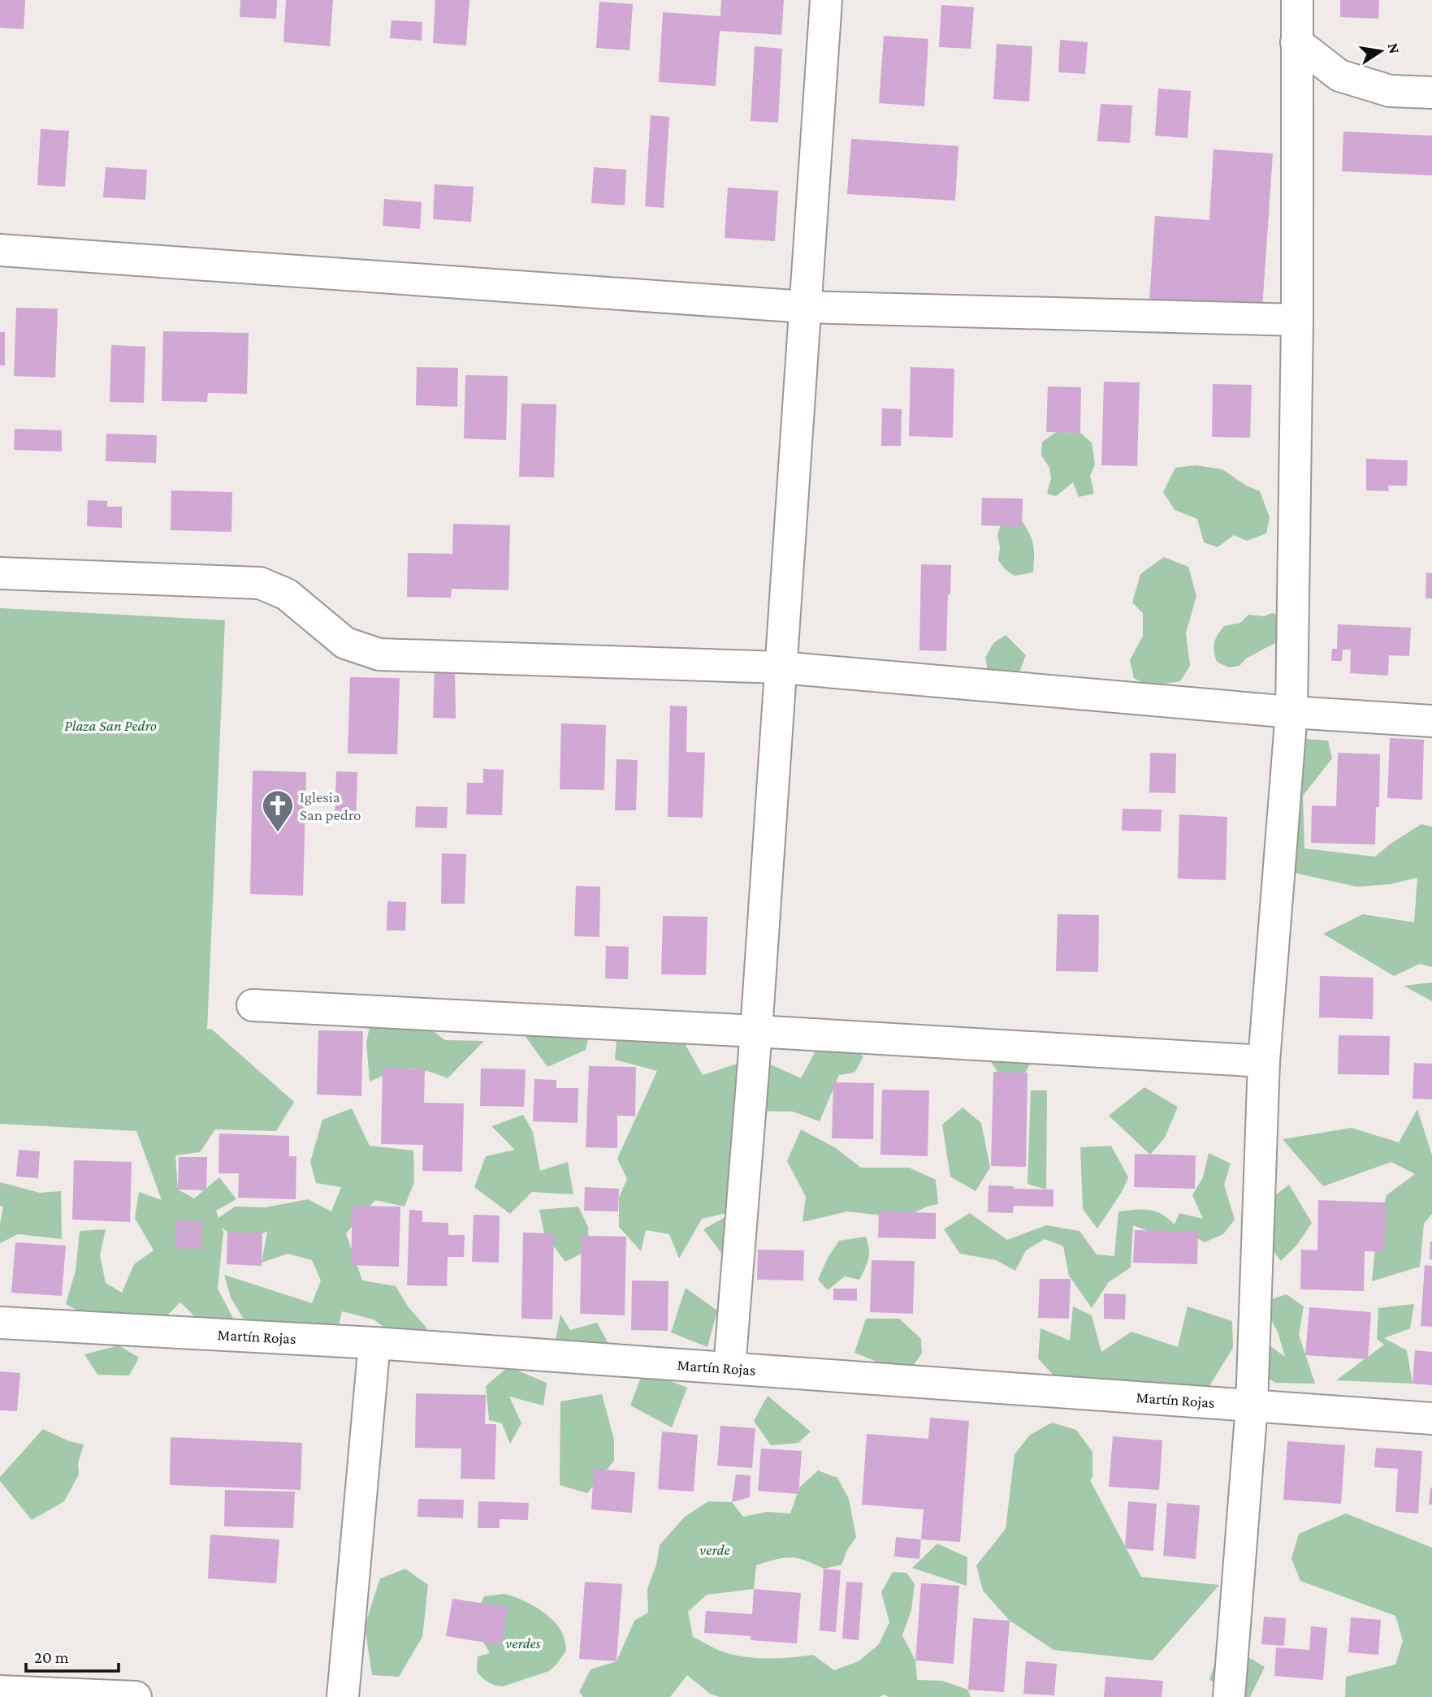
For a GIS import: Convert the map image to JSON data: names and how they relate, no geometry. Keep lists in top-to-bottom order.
{
  "streets": {
    "street": ["Martín Rojas"]
  },
  "parks": ["Plaza San Pedro", "verde", "verdes"],
  "places": {
    "church": ["Iglesia San pedro"]
  },
  "scale_bar": "20 m",
  "north": "right"
}
